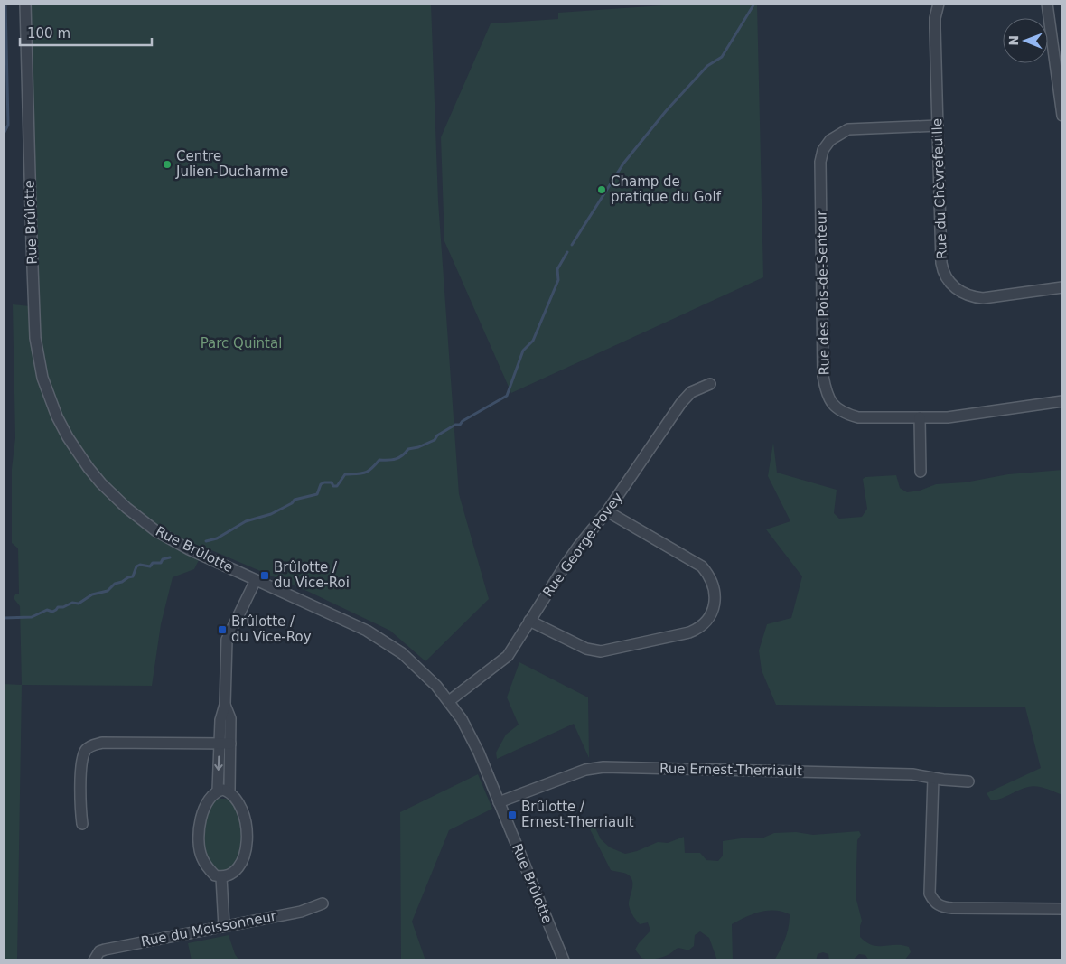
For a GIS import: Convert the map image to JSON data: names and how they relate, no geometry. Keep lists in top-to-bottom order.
{
  "streets": {
    "street": [
      "Rue du Chèvrefeuille",
      "Rue Brûlotte",
      "Rue des Pois-de-Senteur",
      "Rue George-Povey",
      "Rue Ernest-Therriault",
      "Rue du Moissonneur"
    ]
  },
  "crossings": [
    ["Rue du Chèvrefeuille", "Rue des Pois-de-Senteur"],
    ["Rue Brûlotte", "Rue George-Povey"],
    ["Rue Brûlotte", "Rue Ernest-Therriault"]
  ],
  "parks": ["Parc Quintal"],
  "places": {
    "other": ["Centre Julien-Ducharme", "Champ de pratique du Golf"],
    "transit": ["Brûlotte / du Vice-Roi", "Brûlotte / du Vice-Roy", "Brûlotte / Ernest-Therriault"]
  },
  "scale_bar": "100 m",
  "north": "left"
}
